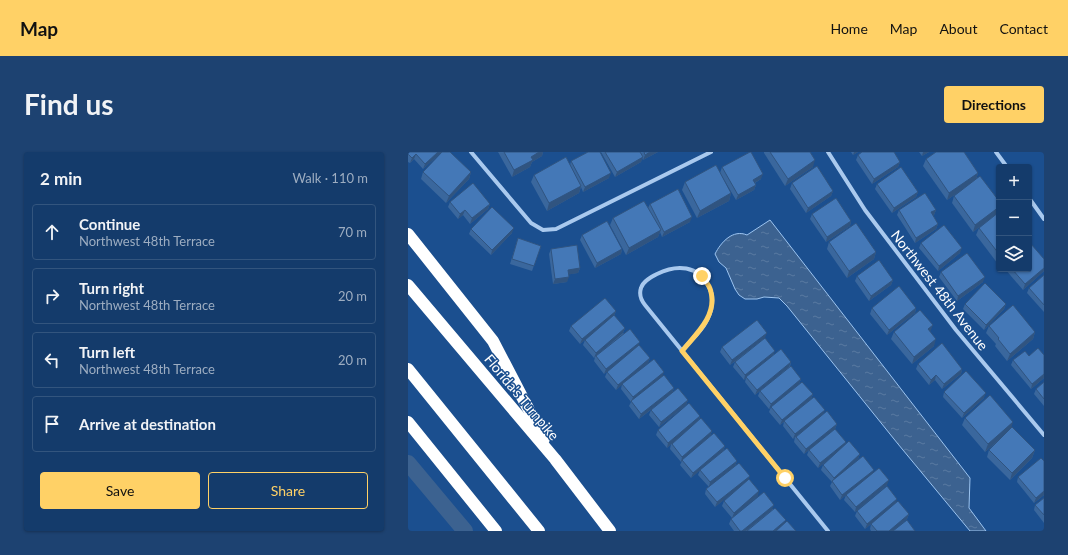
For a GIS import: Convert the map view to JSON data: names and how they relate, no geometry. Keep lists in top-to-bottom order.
{
  "streets": {
    "highway": ["Florida's Turnpike"],
    "street": ["Northwest 48th Avenue"]
  },
  "page": {
    "header": "Map",
    "nav": [
      "Home",
      "Map",
      "About",
      "Contact"
    ],
    "buttons": [
      "Directions",
      ["Save", "Share"]
    ],
    "title": "Find us",
    "heading": ["2 min", "Walk · 110 m"],
    "map_buttons": ["+", "−"],
    "list": [
      ["Continue", "Northwest 48th Terrace", "70 m"],
      ["Turn right", "Northwest 48th Terrace", "20 m"],
      ["Turn left", "Northwest 48th Terrace", "20 m"],
      "Arrive at destination"
    ]
  }
}
